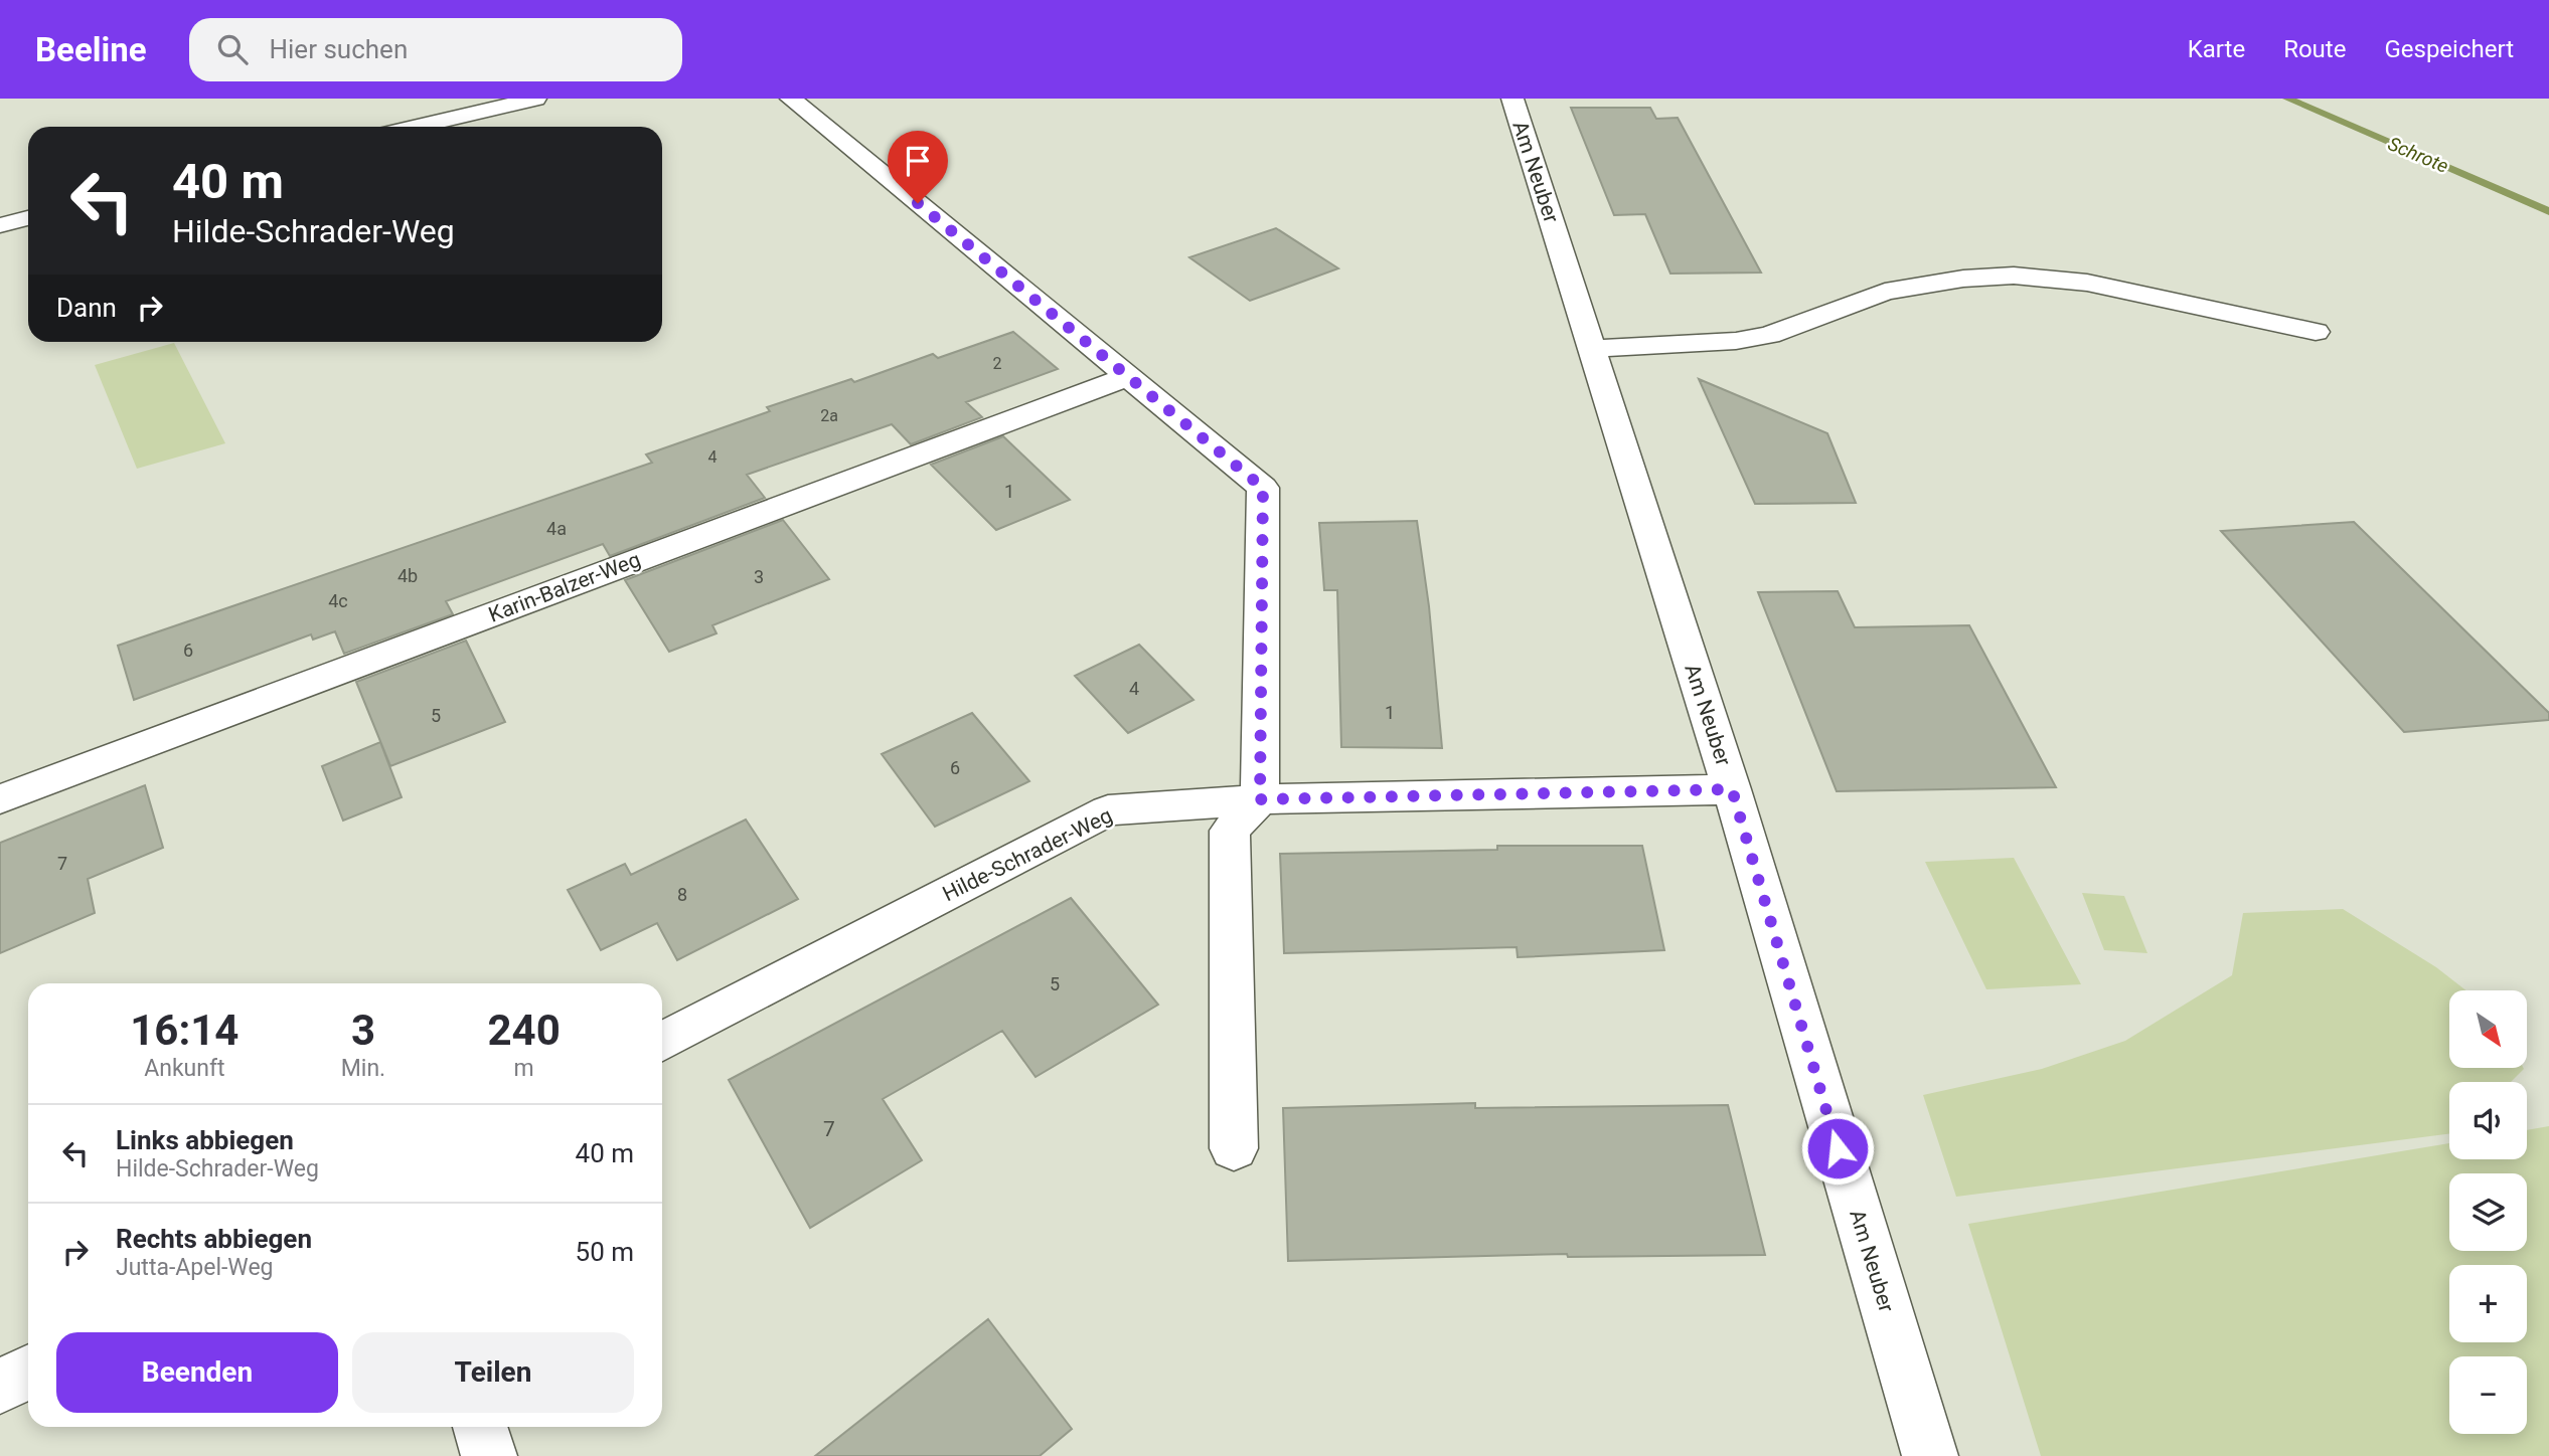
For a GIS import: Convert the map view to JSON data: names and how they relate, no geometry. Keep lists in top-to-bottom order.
{
  "streets": {
    "street": ["Am Neuber", "Karin-Balzer-Weg", "Hilde-Schrader-Weg"]
  },
  "crossings": [
    ["Am Neuber", "Hilde-Schrader-Weg"]
  ],
  "water": ["Schrote"],
  "house_numbers": [
    "2",
    "2a",
    "4",
    "1",
    "4a",
    "4b",
    "3",
    "4c",
    "6",
    "4",
    "1",
    "5",
    "6",
    "7",
    "8",
    "5",
    "7"
  ],
  "north": "bottom right",
  "page": {
    "header": "Beeline",
    "search": "Hier suchen",
    "nav": ["Karte", "Route", "Gespeichert"],
    "turn": ["40 m", "Hilde-Schrader-Weg"],
    "then": "Dann",
    "eta": [
      "16:14",
      "Ankunft",
      "3",
      "Min.",
      "240",
      "m"
    ],
    "map_buttons": ["+", "−"],
    "list": [
      {
        "name": "Links abbiegen",
        "note": "Hilde-Schrader-Weg",
        "value": "40 m"
      },
      {
        "name": "Rechts abbiegen",
        "note": "Jutta-Apel-Weg",
        "value": "50 m"
      }
    ],
    "buttons": ["Beenden", "Teilen"]
  }
}
